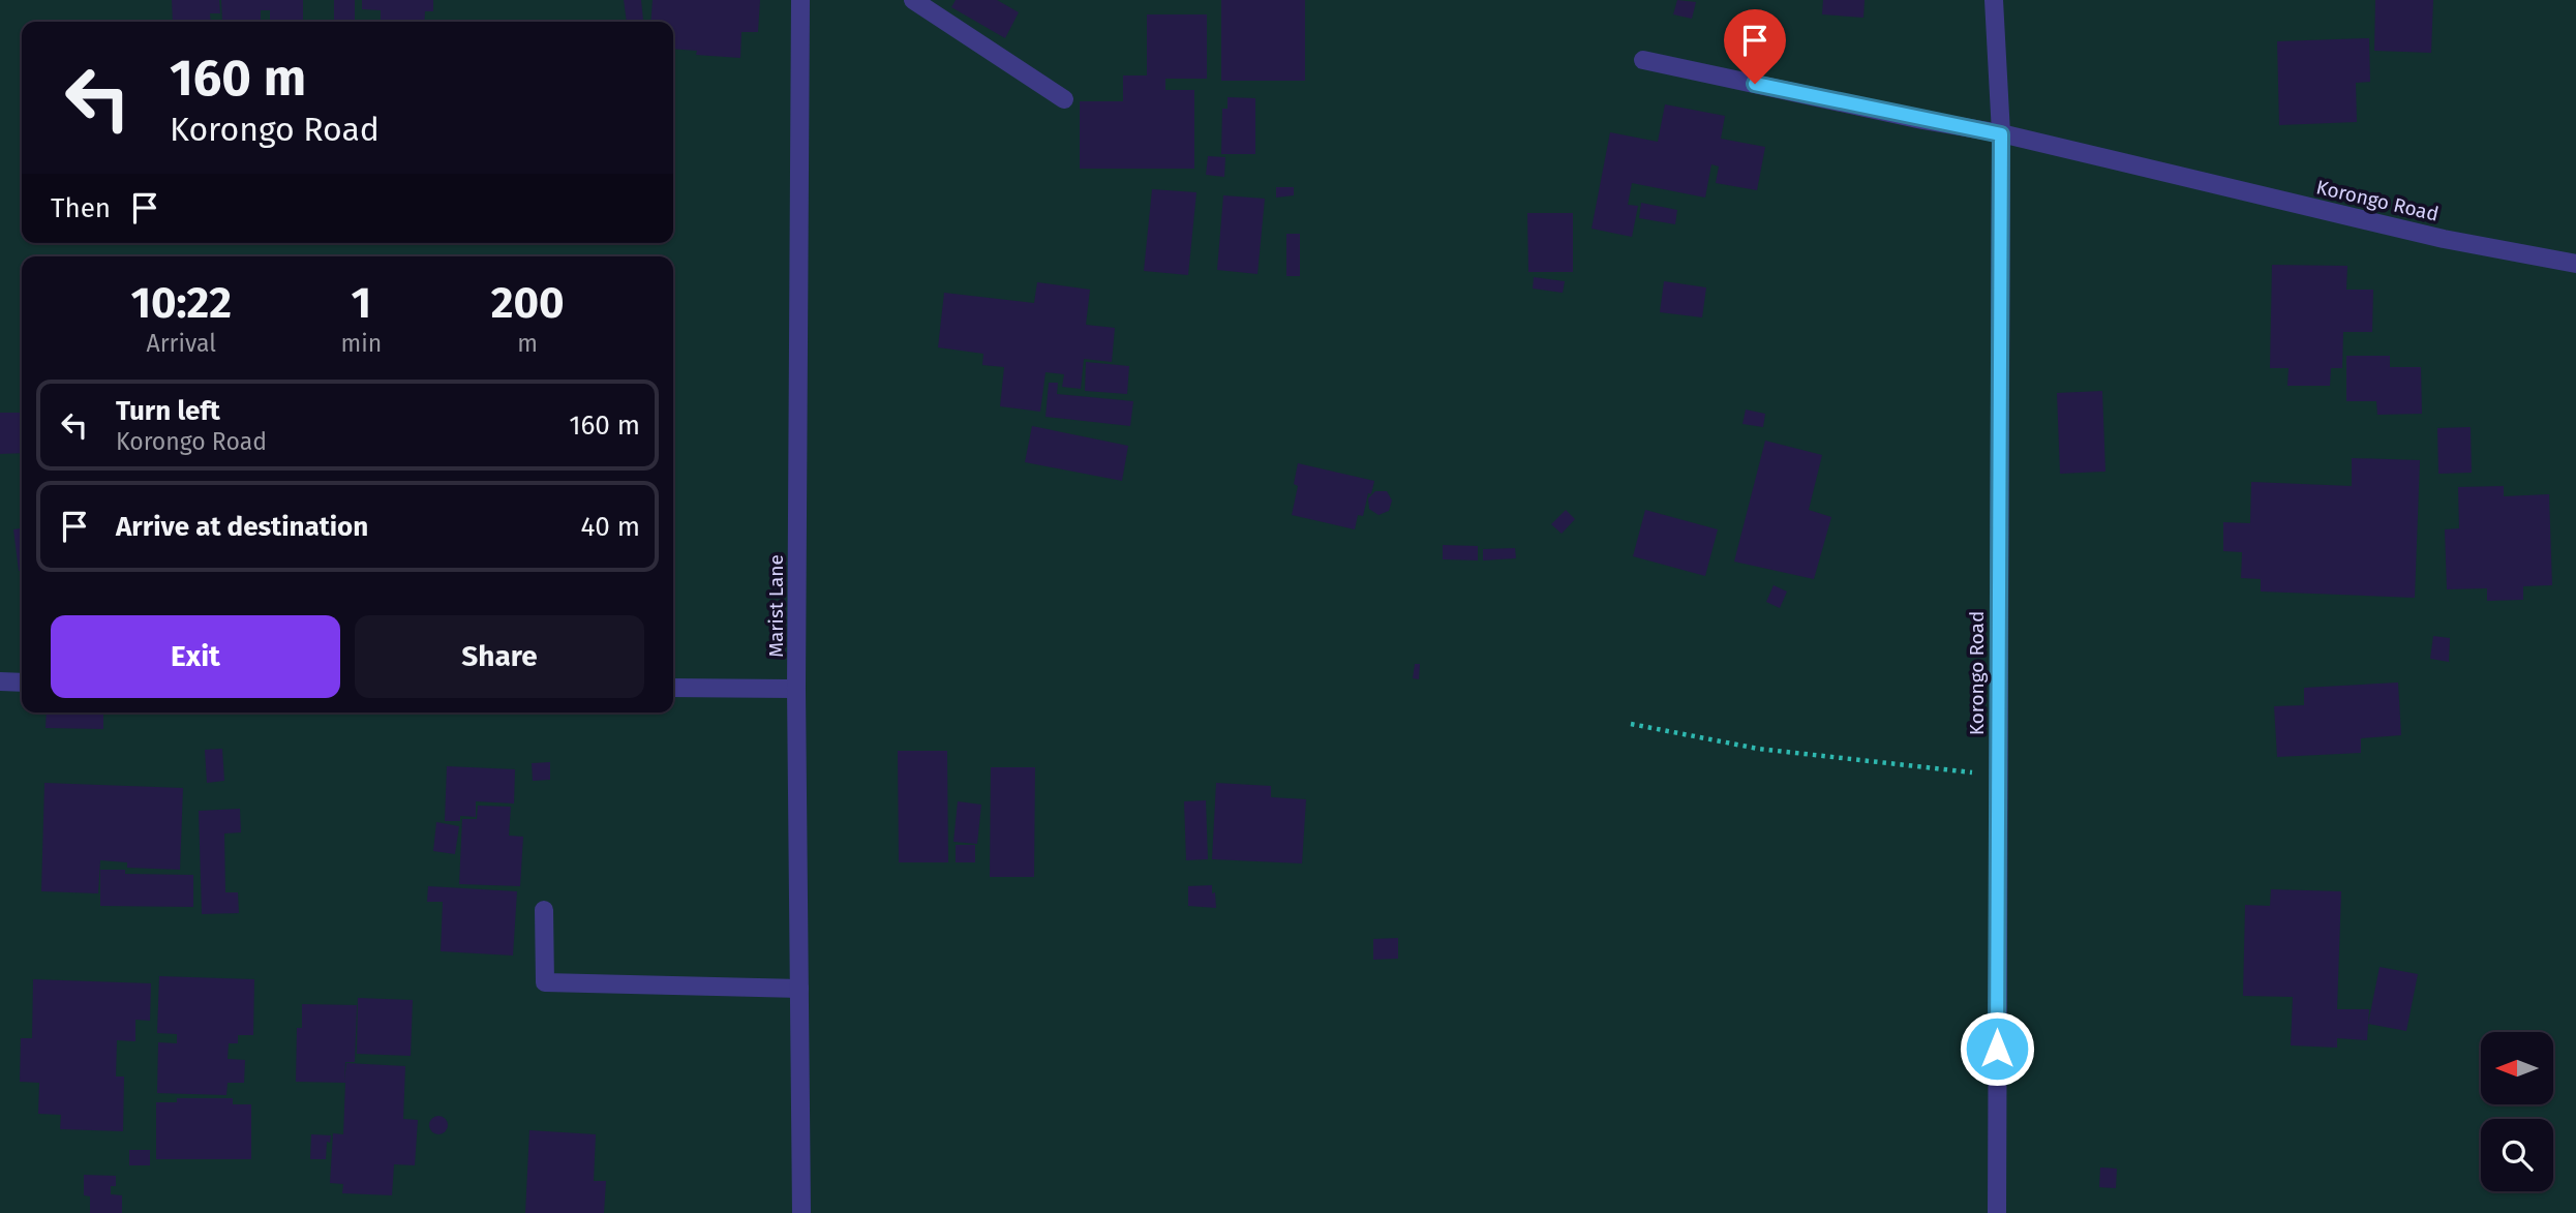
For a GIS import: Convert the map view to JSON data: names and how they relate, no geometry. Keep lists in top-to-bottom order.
{
  "streets": {
    "street": ["Korongo Road", "Marist Lane"]
  },
  "north": "left",
  "page": {
    "turn": ["160 m", "Korongo Road"],
    "then": "Then",
    "eta": [
      "10:22",
      "Arrival",
      "1",
      "min",
      "200",
      "m"
    ],
    "list": [
      {
        "name": "Turn left",
        "note": "Korongo Road",
        "value": "160 m"
      },
      {
        "name": "Arrive at destination",
        "value": "40 m"
      }
    ],
    "buttons": ["Exit", "Share"]
  }
}
